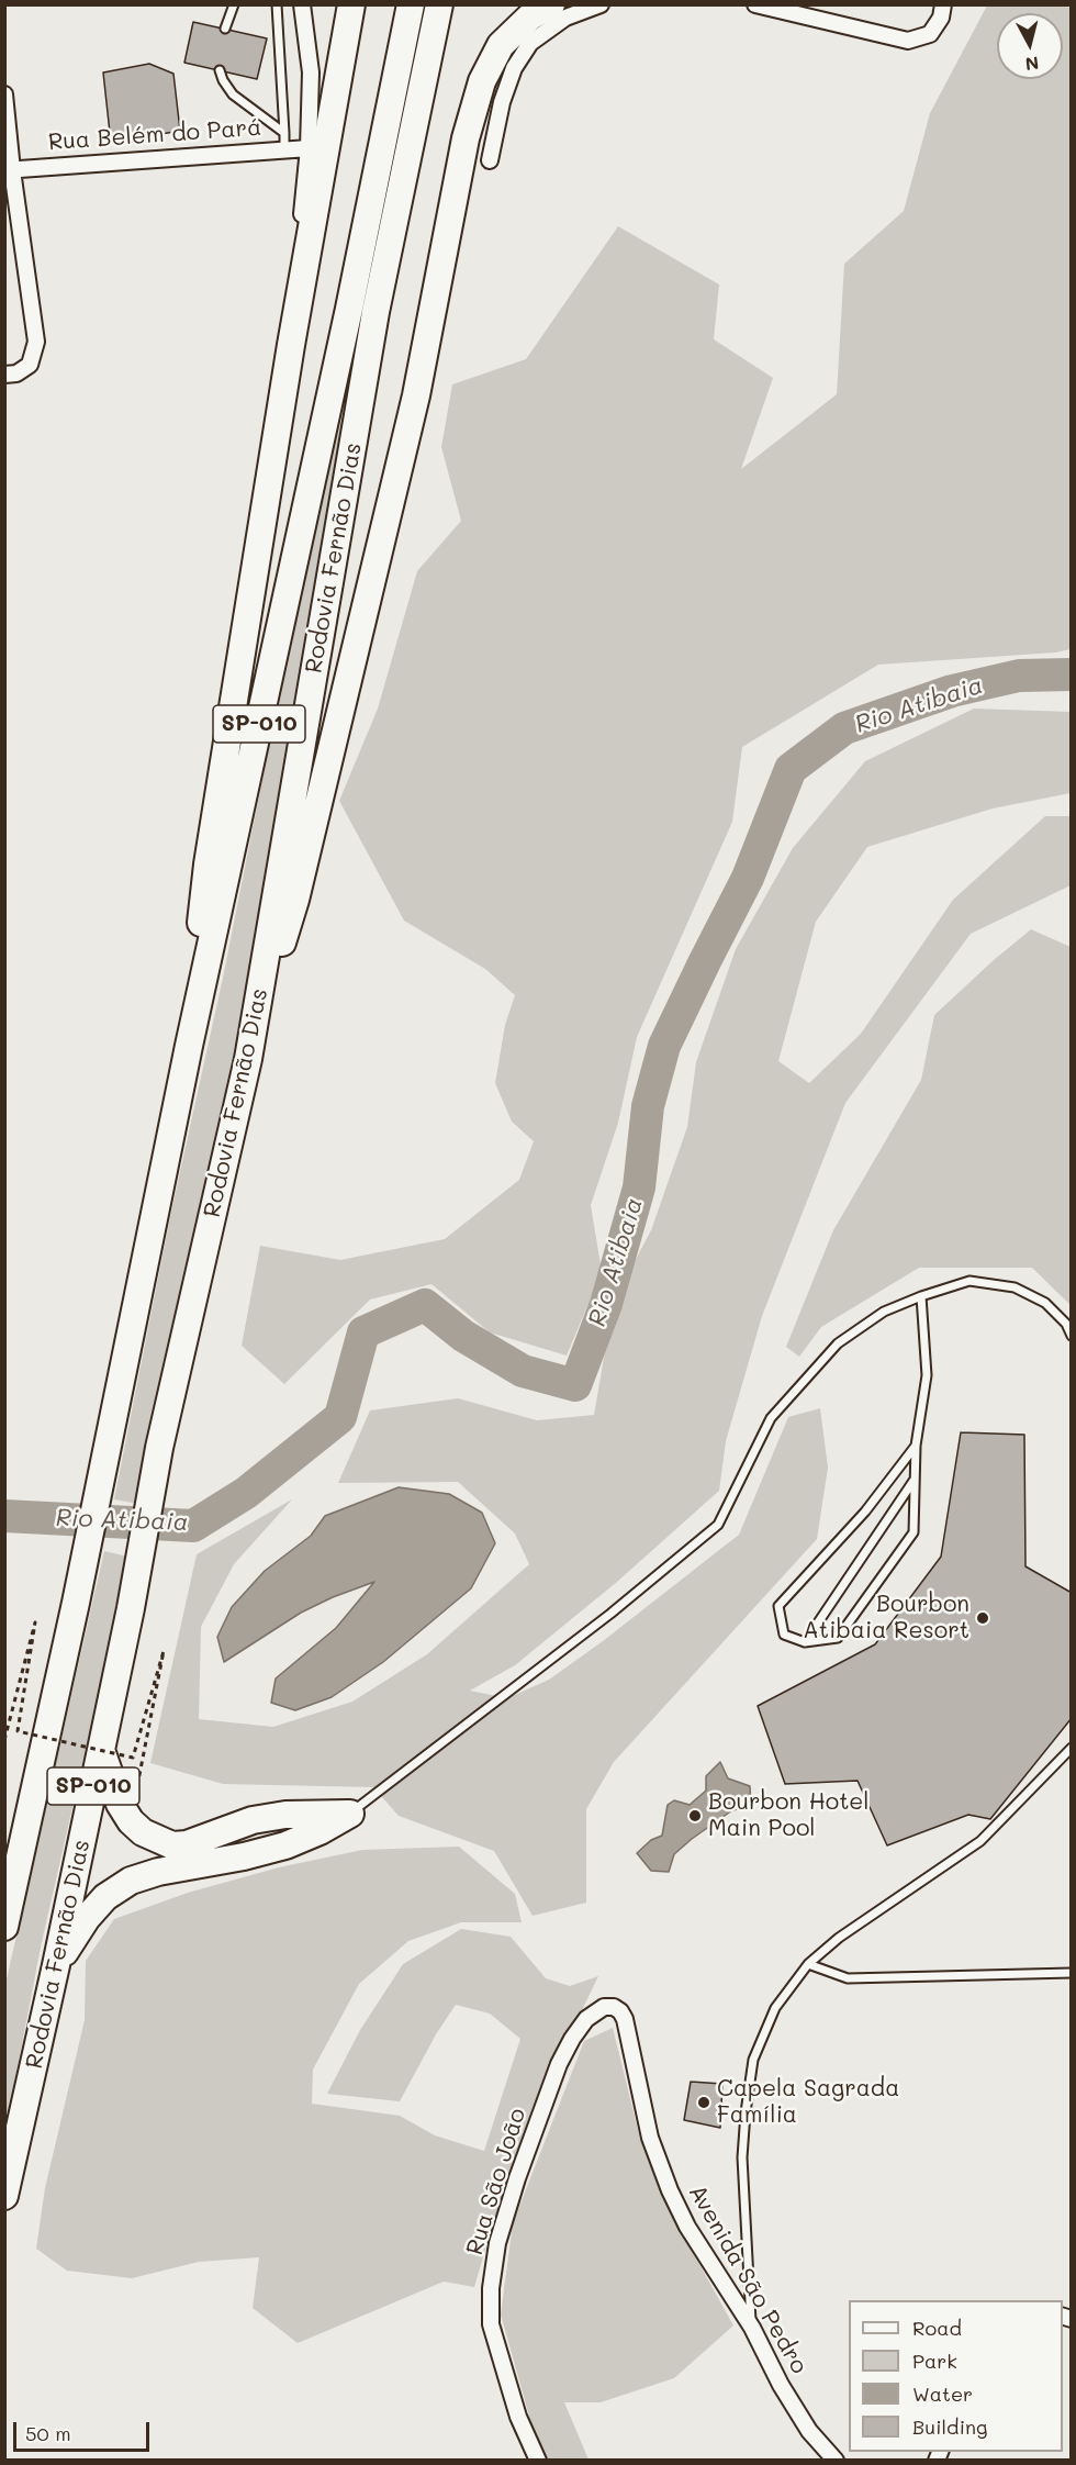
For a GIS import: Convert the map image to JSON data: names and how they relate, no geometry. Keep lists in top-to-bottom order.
{
  "streets": {
    "highway": ["Rodovia Fernão Dias", "SP-010"],
    "street": ["Rua Belém do Pará", "Rua São João", "Avenida São Pedro"]
  },
  "crossings": [
    ["Rua São João", "Avenida São Pedro"]
  ],
  "water": ["Rio Atibaia"],
  "places": ["Bourbon Atibaia Resort", "Bourbon Hotel Main Pool", "Capela Sagrada Família"],
  "legend": [
    "Road",
    "Park",
    "Water",
    "Building"
  ],
  "scale_bar": "50 m",
  "north": "bottom"
}
